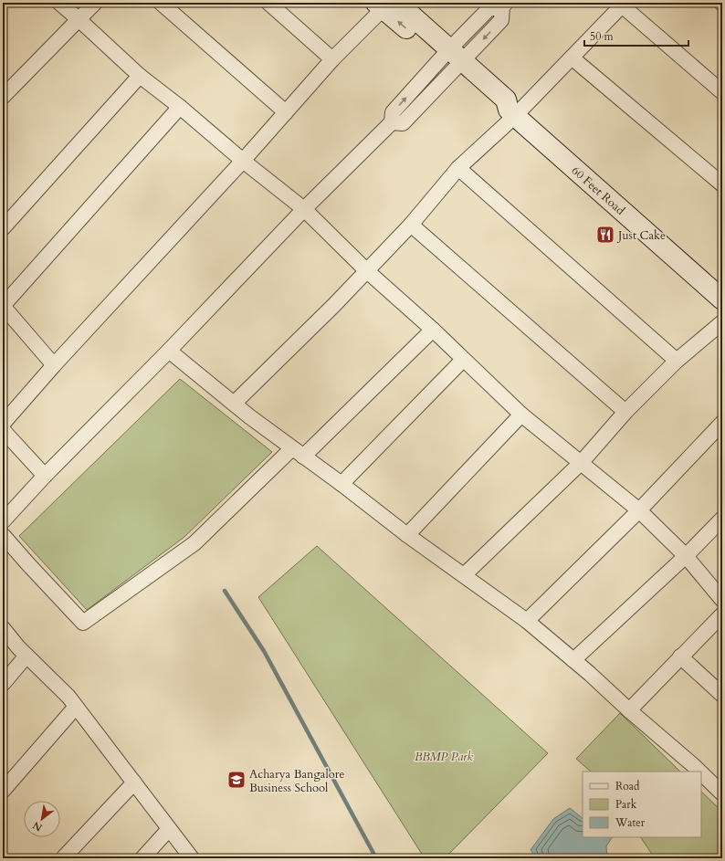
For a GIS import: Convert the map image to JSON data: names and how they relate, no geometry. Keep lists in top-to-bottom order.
{
  "streets": {
    "street": ["60 Feet Road"]
  },
  "parks": ["BBMP Park"],
  "places": {
    "restaurant": ["Just Cake"],
    "school or university": ["Acharya Bangalore Business School"]
  },
  "legend": ["Road", "Park", "Water"],
  "scale_bar": "50 m",
  "north": "bottom left"
}
